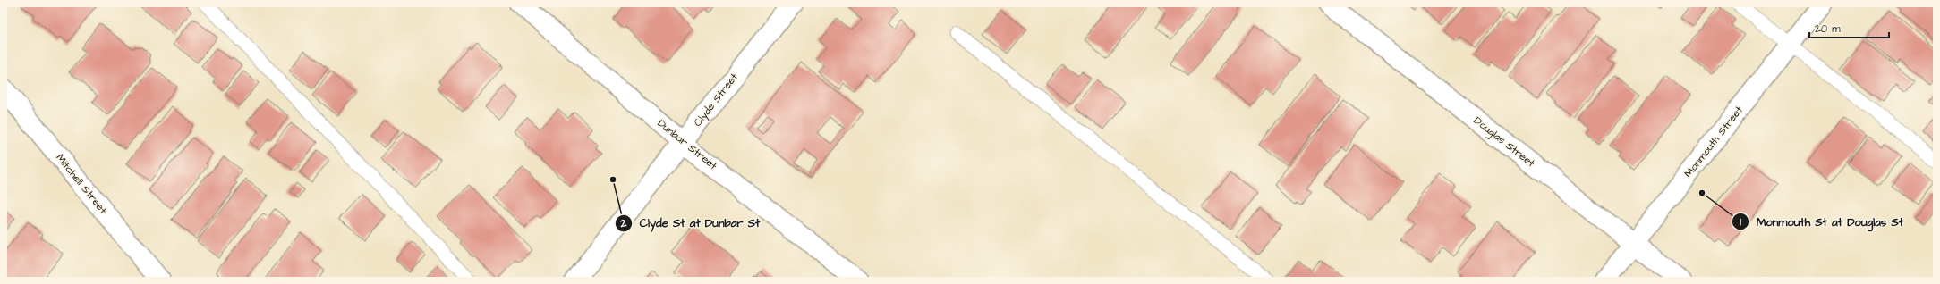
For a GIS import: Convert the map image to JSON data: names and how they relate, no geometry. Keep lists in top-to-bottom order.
{
  "streets": {
    "street": [
      "Clyde Street",
      "Douglas Street",
      "Monmouth Street",
      "Dunbar Street",
      "Mitchell Street"
    ]
  },
  "crossings": [
    ["Clyde Street", "Dunbar Street"],
    ["Douglas Street", "Monmouth Street"]
  ],
  "places": ["Clyde St at Dunbar St", "Monmouth St at Douglas St"],
  "scale_bar": "20 m"
}
